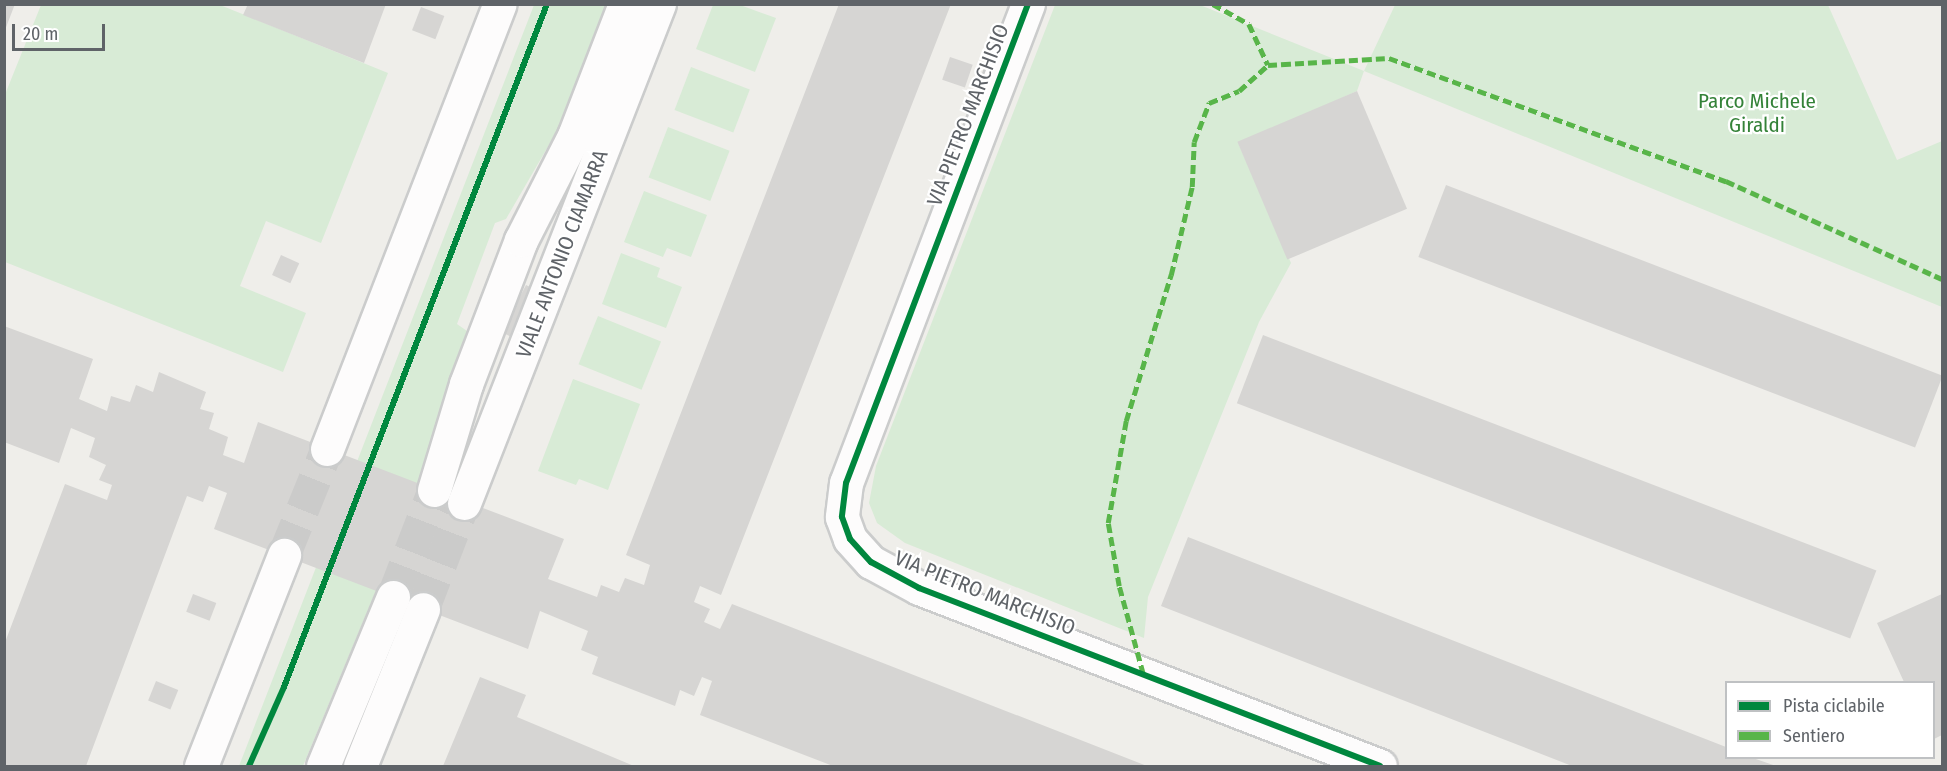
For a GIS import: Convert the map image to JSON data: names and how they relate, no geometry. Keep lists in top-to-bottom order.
{
  "streets": {
    "street": ["VIA PIETRO MARCHISIO", "VIALE ANTONIO CIAMARRA"]
  },
  "parks": ["Parco Michele Giraldi"],
  "legend": ["Pista ciclabile", "Sentiero"],
  "scale_bar": "20 m"
}
